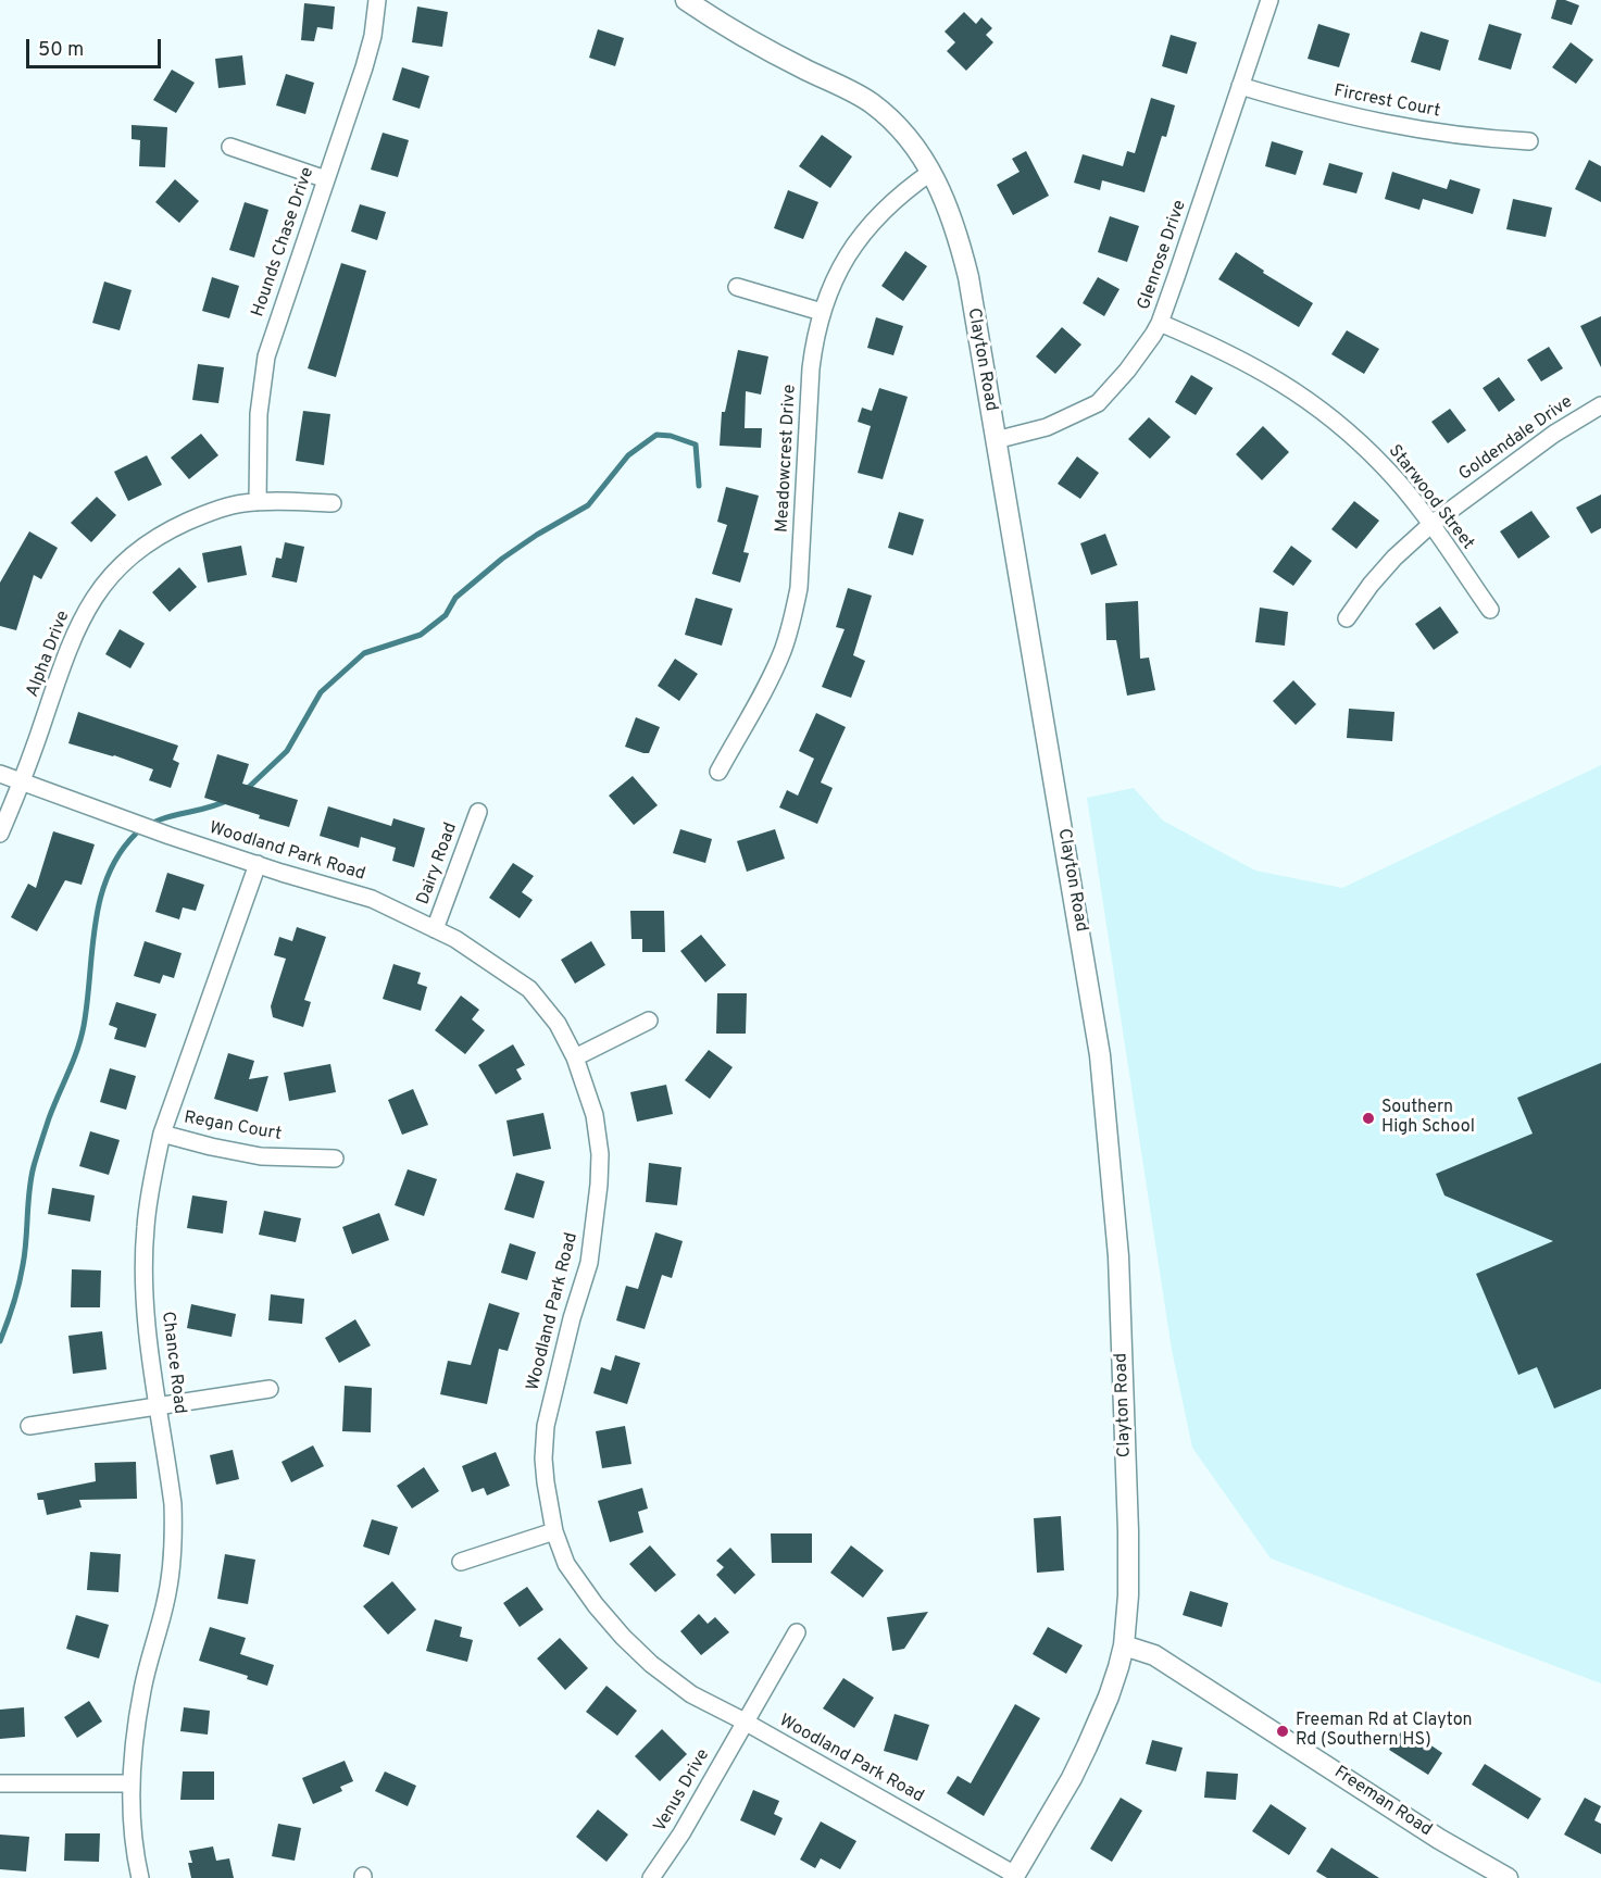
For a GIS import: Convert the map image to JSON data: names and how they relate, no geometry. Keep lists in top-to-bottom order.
{
  "streets": {
    "street": [
      "Fircrest Court",
      "Hounds Chase Drive",
      "Glenrose Drive",
      "Clayton Road",
      "Goldendale Drive",
      "Meadowcrest Drive",
      "Starwood Street",
      "Alpha Drive",
      "Woodland Park Road",
      "Dairy Road",
      "Regan Court",
      "Chance Road",
      "Venus Drive",
      "Freeman Road"
    ]
  },
  "crossings": [
    ["Fircrest Court", "Glenrose Drive"],
    ["Hounds Chase Drive", "Alpha Drive"],
    ["Glenrose Drive", "Clayton Road"],
    ["Glenrose Drive", "Starwood Street"],
    ["Clayton Road", "Meadowcrest Drive"],
    ["Clayton Road", "Woodland Park Road"],
    ["Clayton Road", "Freeman Road"],
    ["Goldendale Drive", "Starwood Street"],
    ["Alpha Drive", "Woodland Park Road"],
    ["Woodland Park Road", "Dairy Road"],
    ["Woodland Park Road", "Chance Road"],
    ["Woodland Park Road", "Venus Drive"],
    ["Regan Court", "Chance Road"]
  ],
  "places": ["Southern High School", "Freeman Rd at Clayton Rd (Southern HS)"],
  "scale_bar": "50 m"
}
